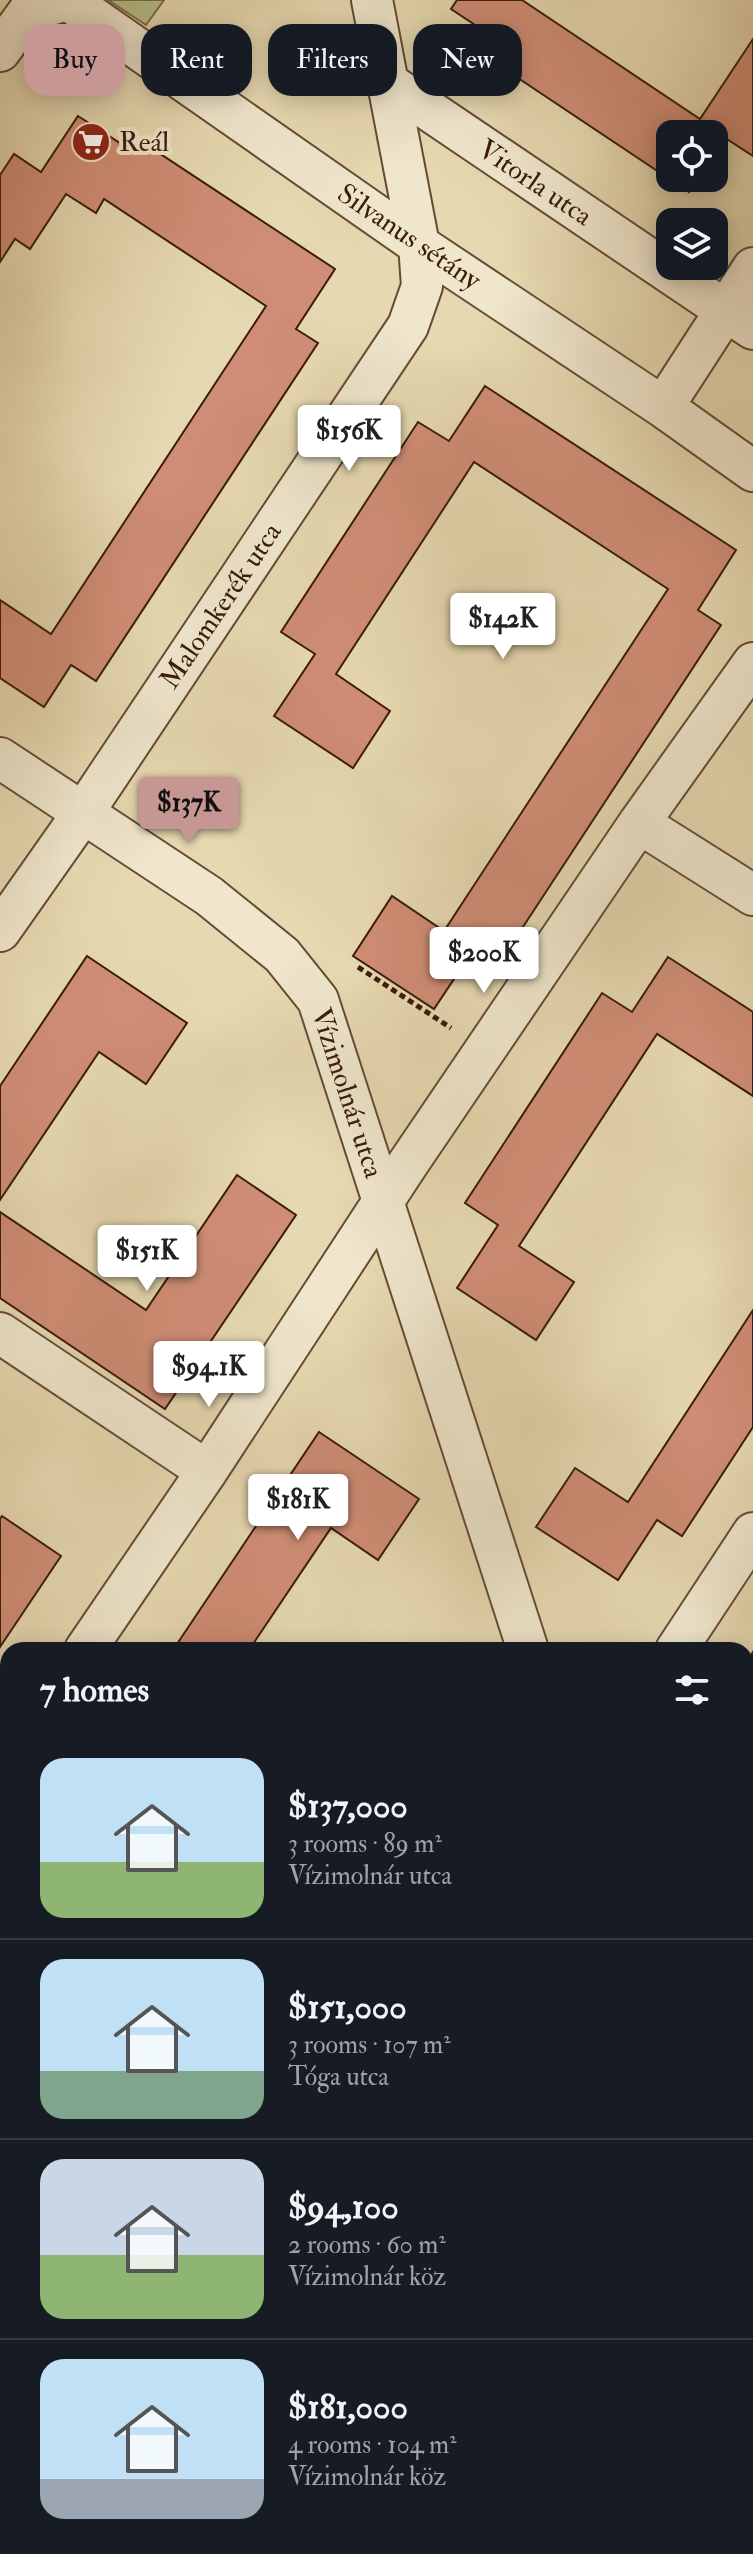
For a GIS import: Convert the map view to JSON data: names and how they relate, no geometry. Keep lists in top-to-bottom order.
{
  "streets": {
    "street": [
      "Vitorla utca",
      "Silvanus sétány",
      "Malomkerék utca",
      "Vízimolnár utca"
    ]
  },
  "crossings": [
    ["Silvanus sétány", "Malomkerék utca"],
    ["Malomkerék utca", "Vízimolnár utca"]
  ],
  "places": {
    "supermarket": ["Reál"]
  },
  "page": {
    "chip": [
      "Buy",
      "Rent",
      "Filters",
      "New"
    ],
    "price": [
      "$156K",
      "$142K",
      "$137K",
      "$200K",
      "$151K",
      "$94.1K",
      "$181K"
    ],
    "heading": "7 homes",
    "list": [
      {
        "name": "$137,000",
        "note": "3 rooms · 89 m² · Vízimolnár utca"
      },
      {
        "name": "$151,000",
        "note": "3 rooms · 107 m² · Tóga utca"
      },
      {
        "name": "$94,100",
        "note": "2 rooms · 60 m² · Vízimolnár köz"
      },
      {
        "name": "$181,000",
        "note": "4 rooms · 104 m² · Vízimolnár köz"
      }
    ]
  }
}
